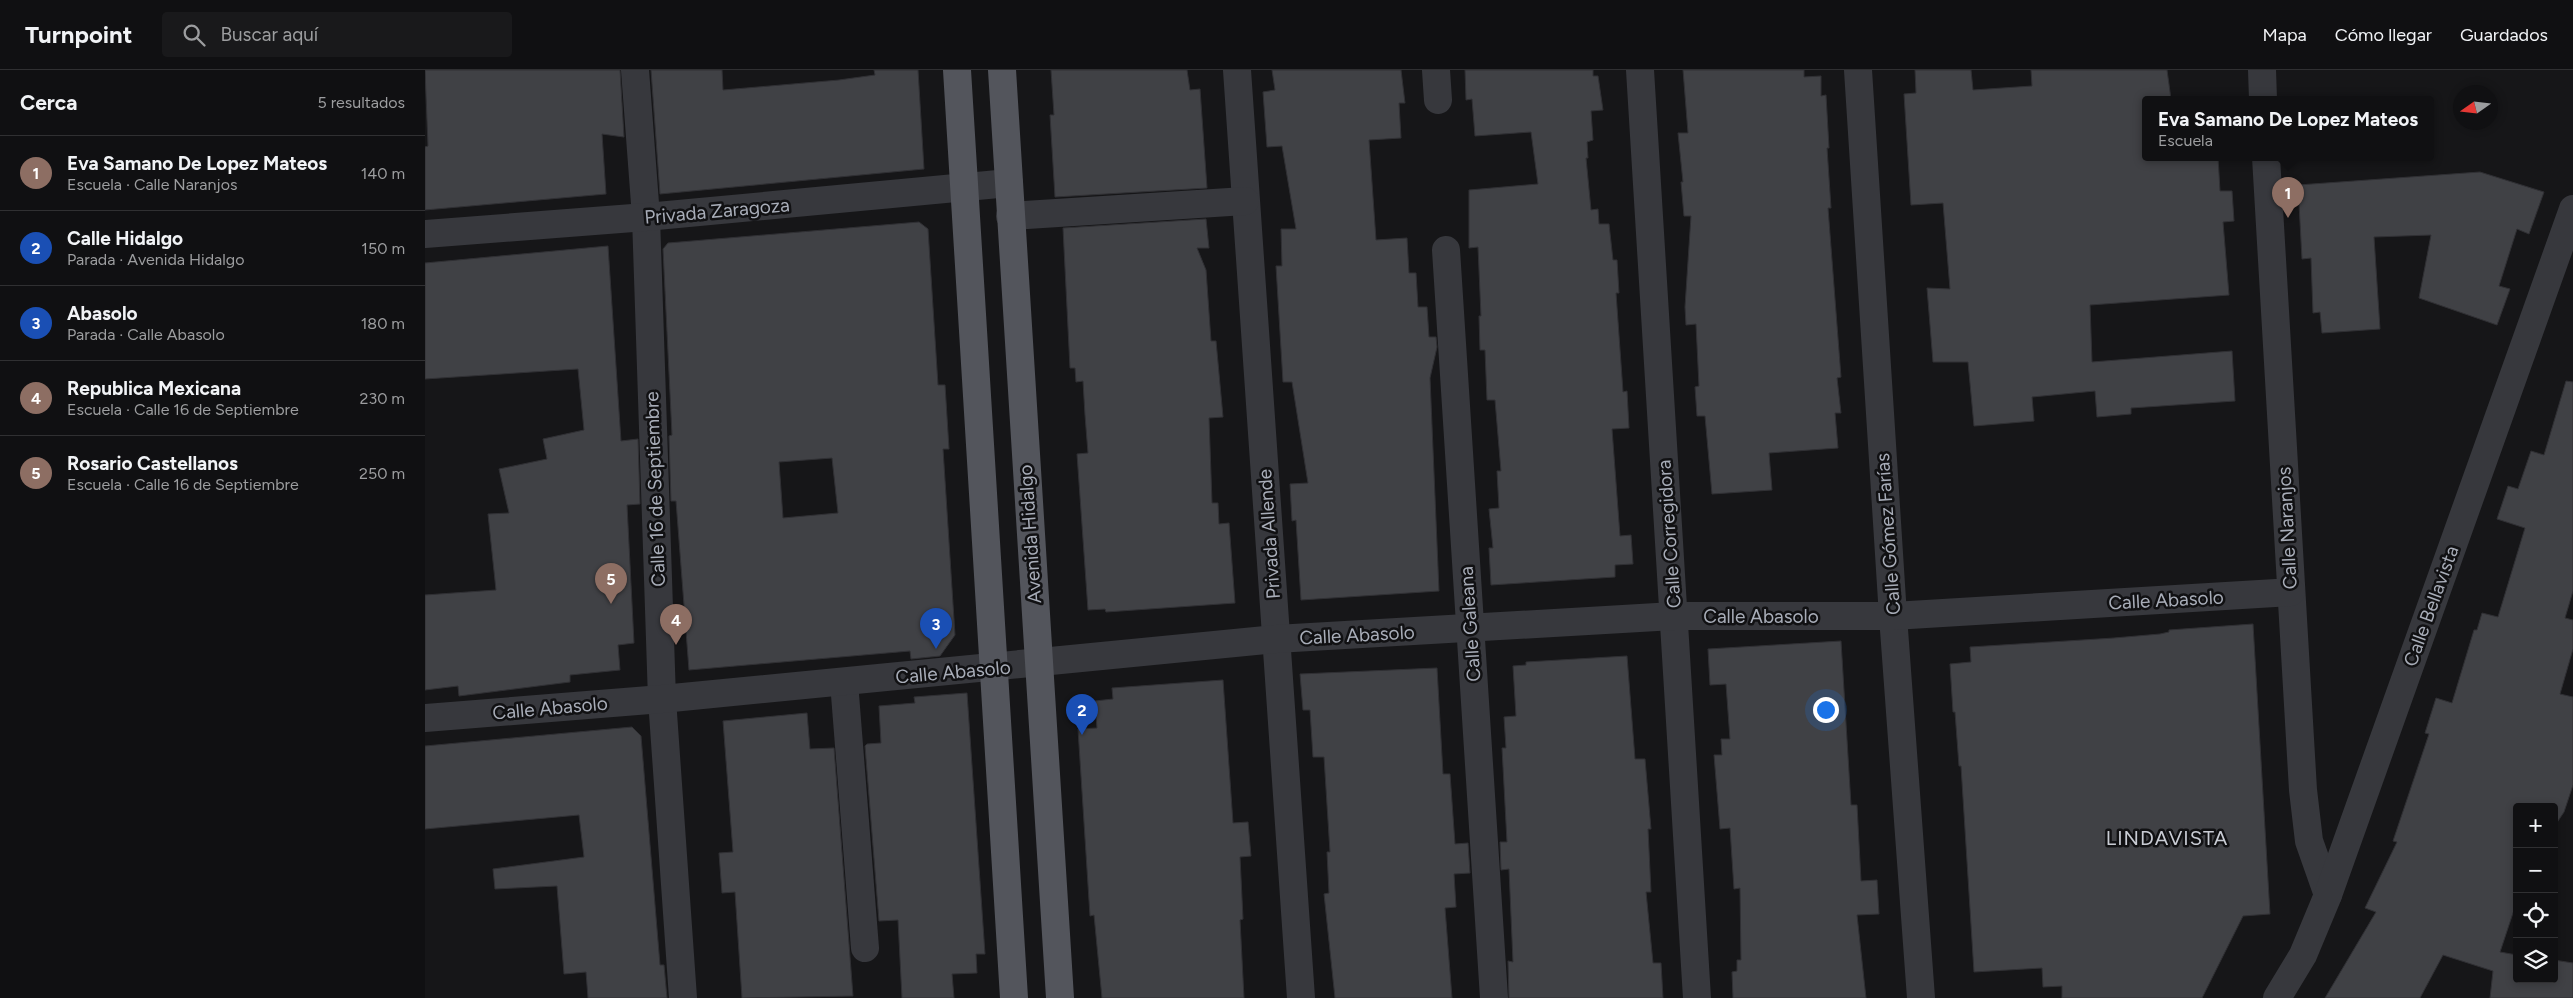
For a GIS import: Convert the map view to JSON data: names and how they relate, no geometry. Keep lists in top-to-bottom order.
{
  "streets": {
    "main road": ["Avenida Hidalgo"],
    "street": [
      "Privada Zaragoza",
      "Calle 16 de Septiembre",
      "Calle Naranjos",
      "Privada Allende",
      "Calle Corregidora",
      "Calle Gómez Farías",
      "Calle Abasolo",
      "Calle Bellavista",
      "Calle Galeana"
    ]
  },
  "crossings": [
    ["Privada Zaragoza", "Calle 16 de Septiembre"],
    ["Privada Zaragoza", "Avenida Hidalgo"],
    ["Calle 16 de Septiembre", "Calle Abasolo"],
    ["Calle Naranjos", "Calle Abasolo"],
    ["Calle Naranjos", "Calle Bellavista"],
    ["Avenida Hidalgo", "Calle Abasolo"],
    ["Privada Allende", "Calle Abasolo"],
    ["Calle Corregidora", "Calle Abasolo"],
    ["Calle Gómez Farías", "Calle Abasolo"],
    ["Calle Abasolo", "Calle Galeana"]
  ],
  "districts": ["LINDAVISTA"],
  "north": "left",
  "page": {
    "header": "Turnpoint",
    "search": "Buscar aquí",
    "nav": ["Mapa", "Cómo llegar", "Guardados"],
    "heading": ["Cerca", "5 resultados"],
    "popup": ["Eva Samano De Lopez Mateos", "Escuela"],
    "list": [
      {
        "mark": "1",
        "name": "Eva Samano De Lopez Mateos",
        "note": "Escuela · Calle Naranjos",
        "value": "140 m"
      },
      {
        "mark": "2",
        "name": "Calle Hidalgo",
        "note": "Parada · Avenida Hidalgo",
        "value": "150 m"
      },
      {
        "mark": "3",
        "name": "Abasolo",
        "note": "Parada · Calle Abasolo",
        "value": "180 m"
      },
      {
        "mark": "4",
        "name": "Republica Mexicana",
        "note": "Escuela · Calle 16 de Septiembre",
        "value": "230 m"
      },
      {
        "mark": "5",
        "name": "Rosario Castellanos",
        "note": "Escuela · Calle 16 de Septiembre",
        "value": "250 m"
      }
    ],
    "pins": [
      "1",
      "5",
      "4",
      "3",
      "2"
    ],
    "map_buttons": ["+", "−"]
  }
}
